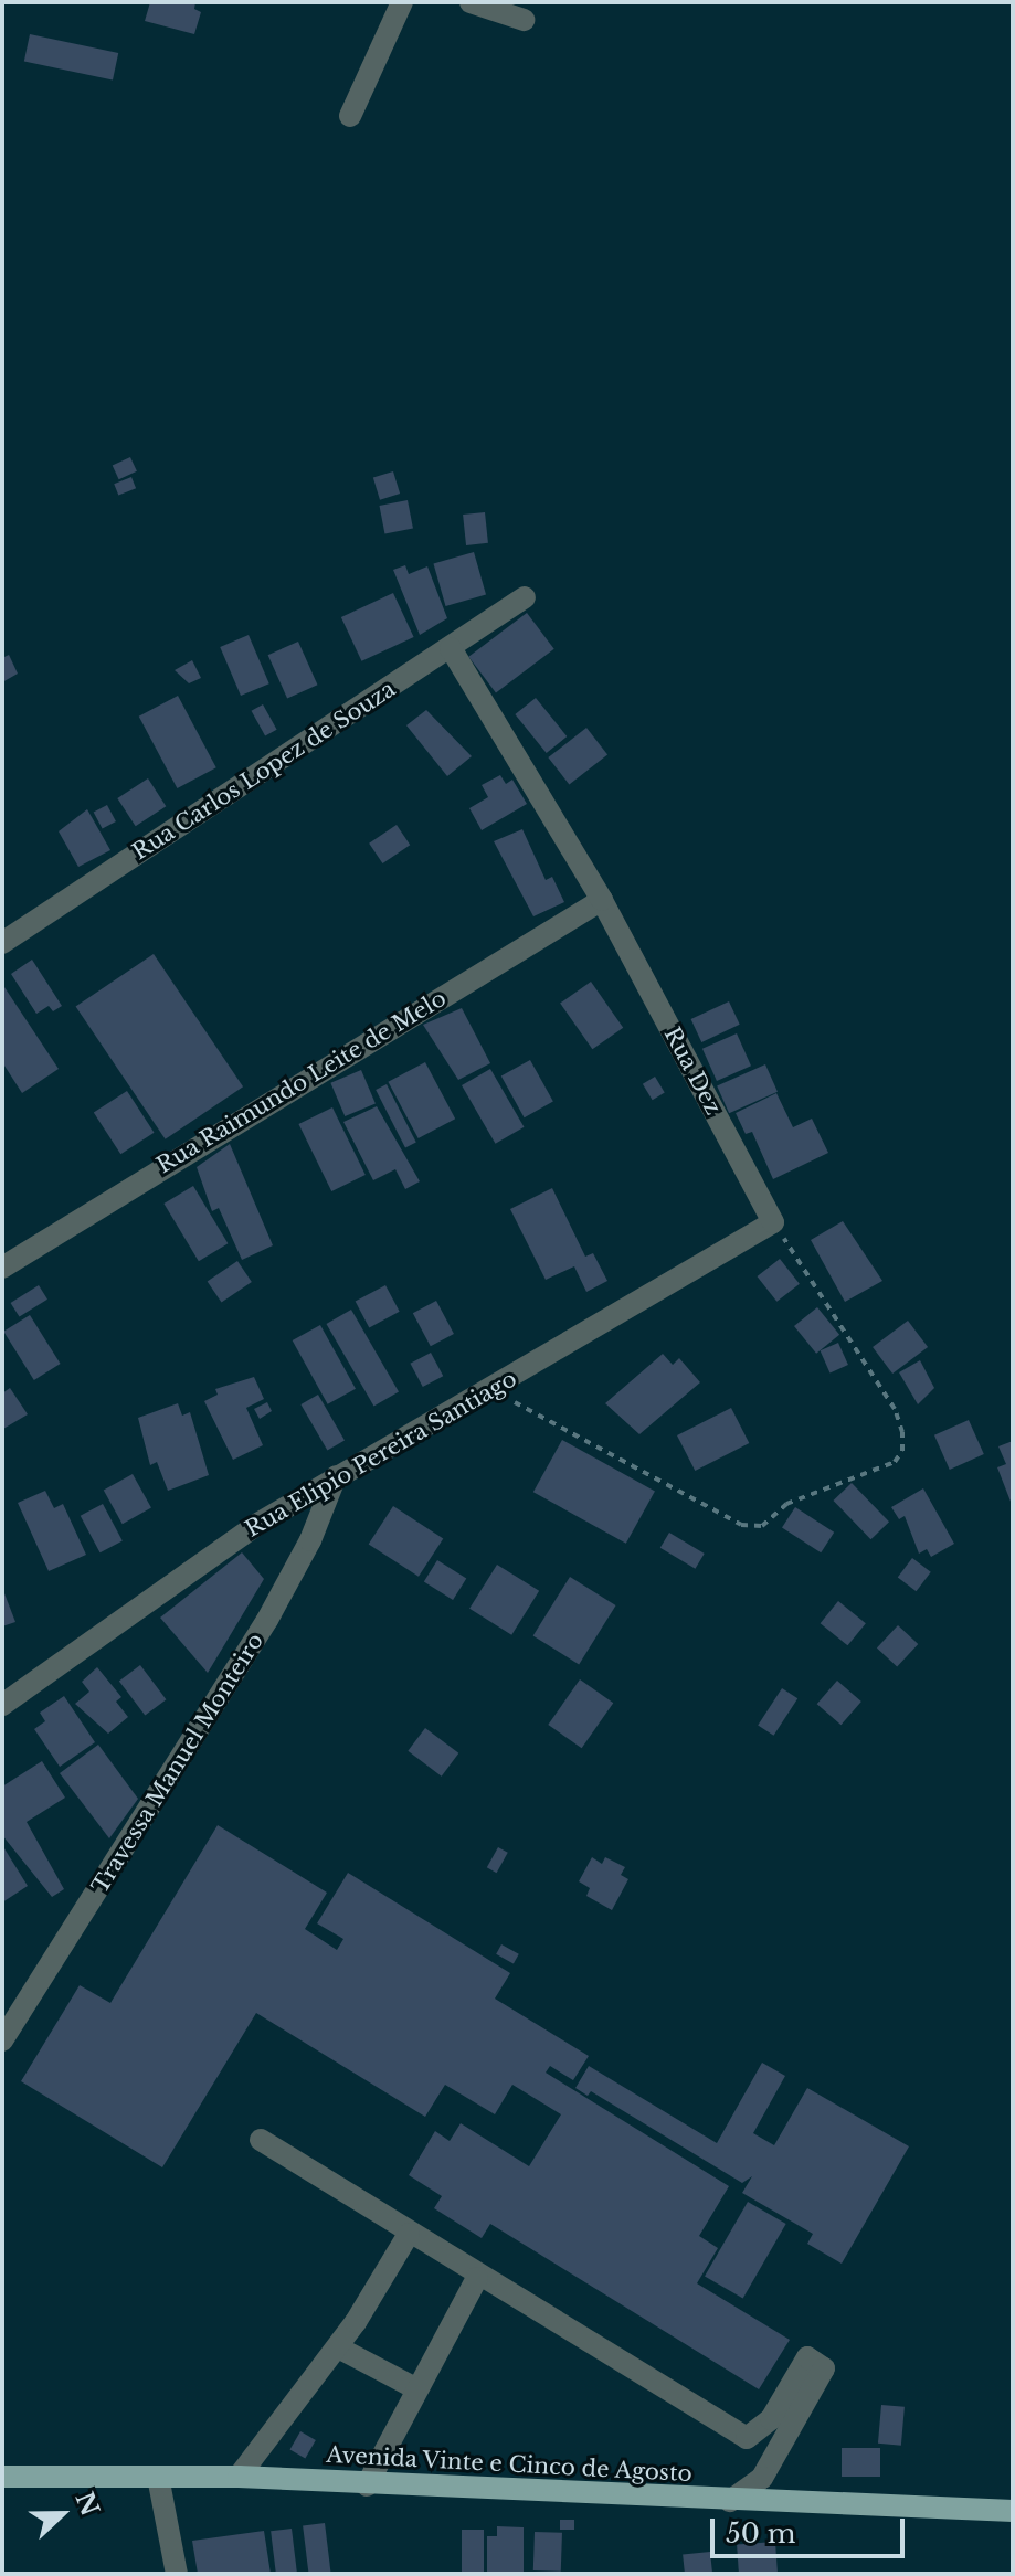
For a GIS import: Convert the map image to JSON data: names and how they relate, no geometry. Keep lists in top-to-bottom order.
{
  "streets": {
    "main road": ["Avenida Vinte e Cinco de Agosto"],
    "street": [
      "Rua Carlos Lopez de Souza",
      "Rua Dez",
      "Rua Raimundo Leite de Melo",
      "Rua Elipio Pereira Santiago",
      "Travessa Manuel Monteiro"
    ]
  },
  "crossings": [
    ["Rua Carlos Lopez de Souza", "Rua Dez"],
    ["Rua Dez", "Rua Raimundo Leite de Melo"],
    ["Rua Dez", "Rua Elipio Pereira Santiago"],
    ["Rua Elipio Pereira Santiago", "Travessa Manuel Monteiro"]
  ],
  "scale_bar": "50 m",
  "north": "right"
}
